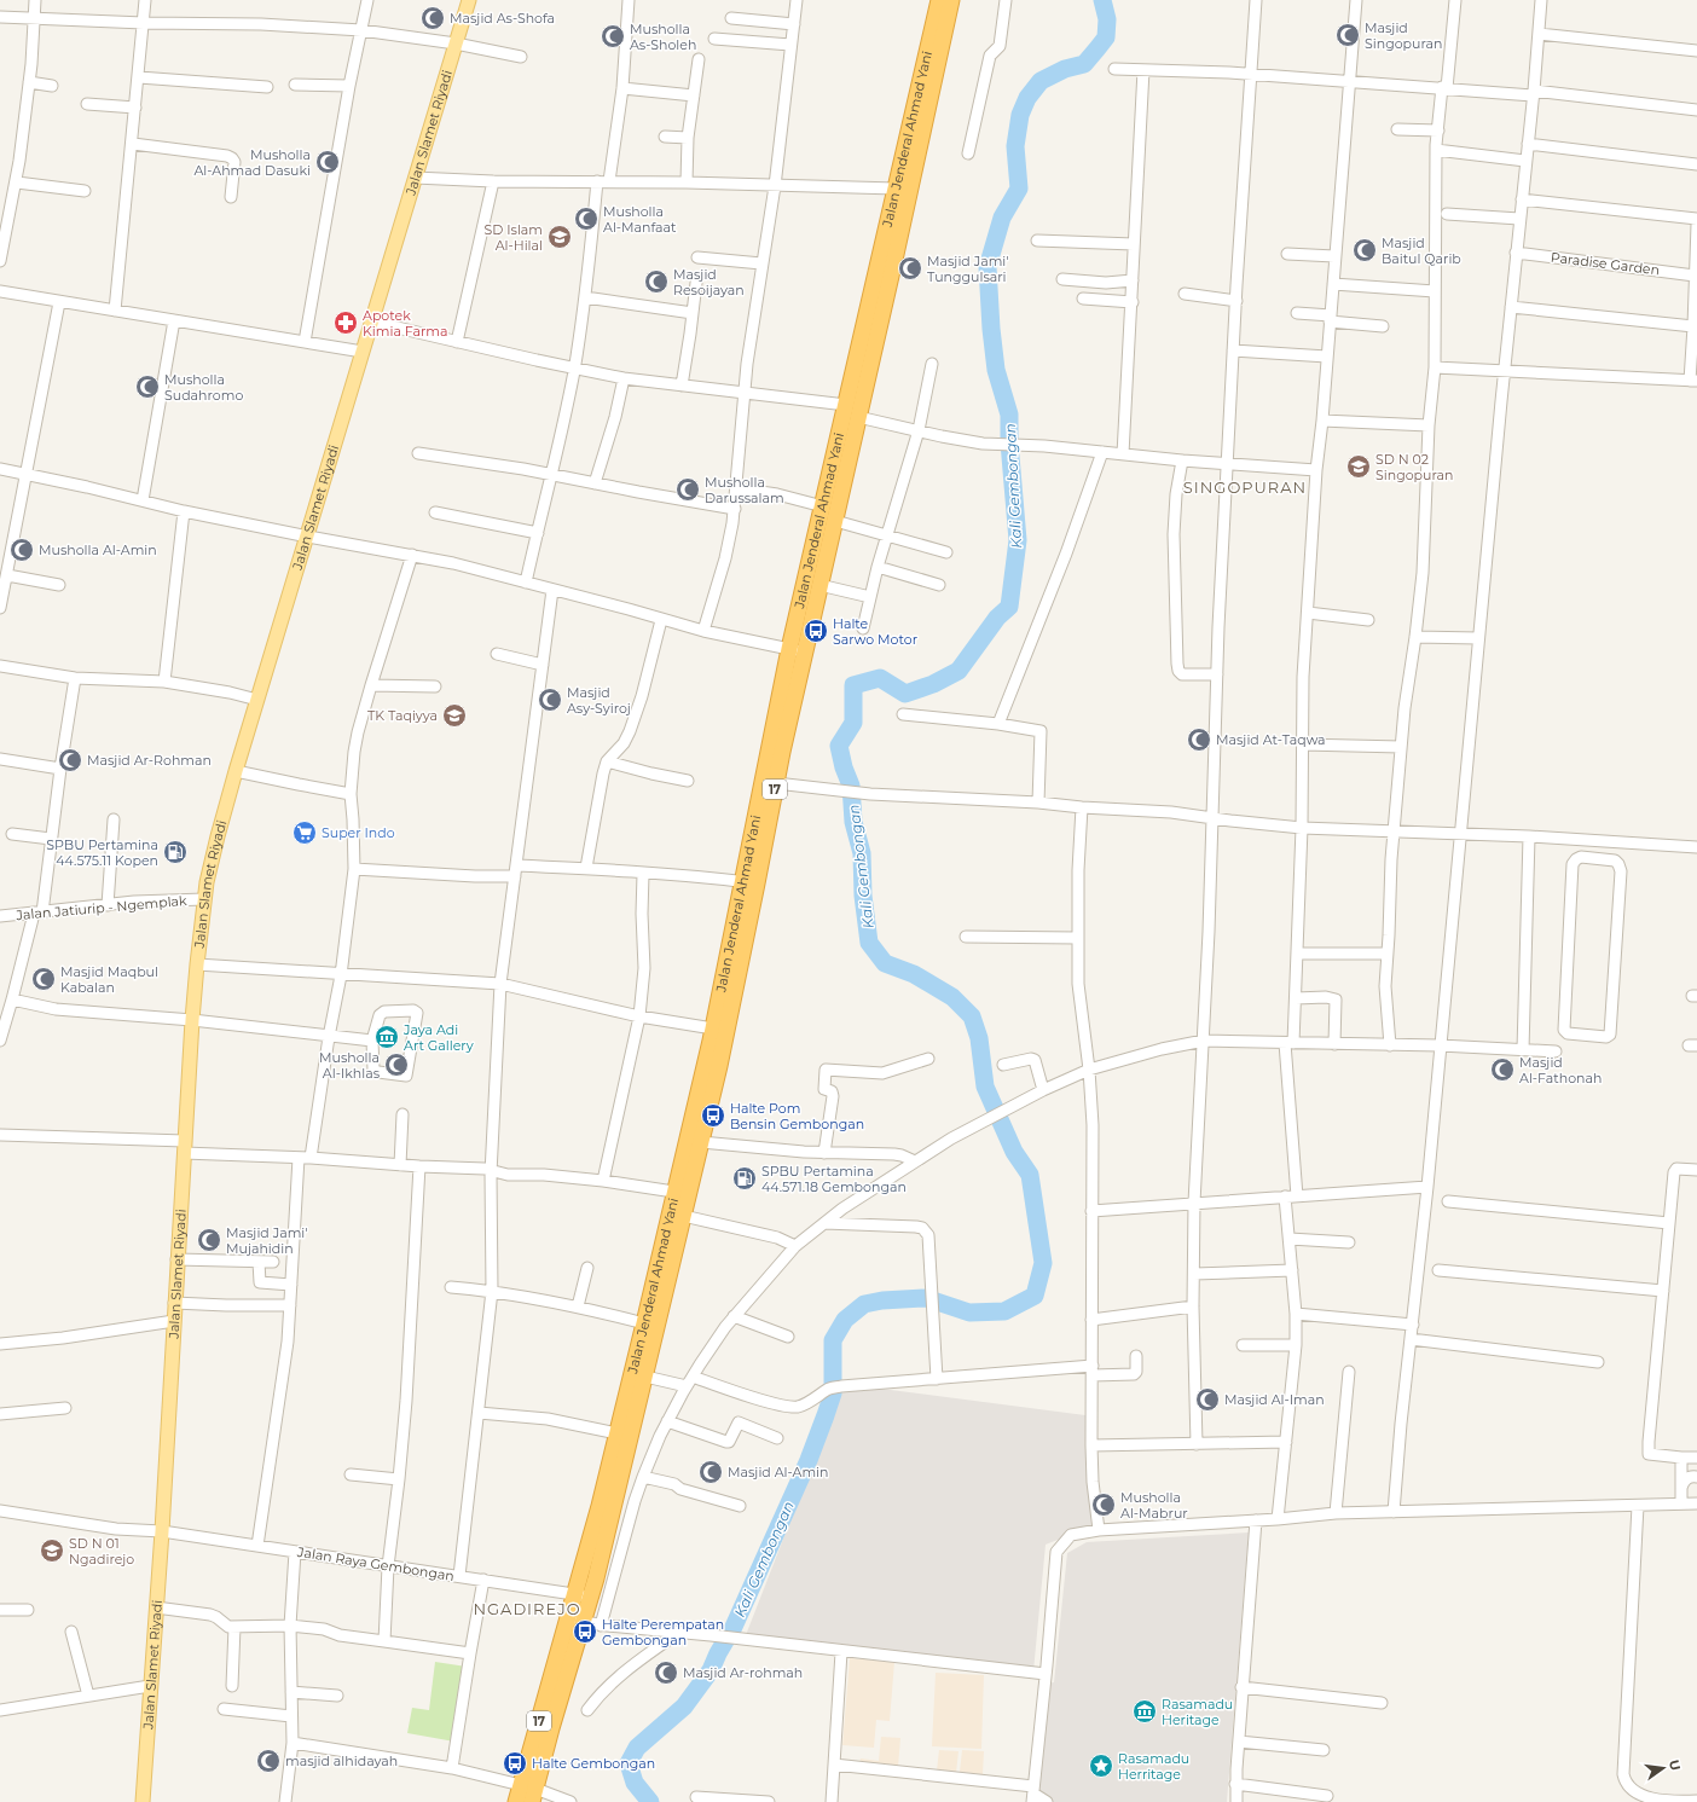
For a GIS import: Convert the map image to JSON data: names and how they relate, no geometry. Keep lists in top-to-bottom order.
{
  "streets": {
    "highway": ["Jalan Jenderal Ahmad Yani", "17"],
    "main road": ["Jalan Slamet Riyadi"],
    "street": ["Paradise Garden", "Jalan Jatiurip - Ngemplak", "Jalan Raya Gembongan"]
  },
  "crossings": [
    ["Jalan Slamet Riyadi", "Jalan Jatiurip - Ngemplak"],
    ["Jalan Slamet Riyadi", "Jalan Raya Gembongan"],
    ["Jalan Jenderal Ahmad Yani", "Jalan Raya Gembongan"]
  ],
  "districts": ["SINGOPURAN", "NGADIREJO"],
  "water": ["Kali Gembongan"],
  "places": {
    "mosque": [
      "Masjid As-Shofa",
      "Masjid Singopuran",
      "Musholla As-Sholeh",
      "Musholla Al-Ahmad Dasuki",
      "Musholla Al-Manfaat",
      "Masjid Baitul Qarib",
      "Masjid Jami' Tunggulsari",
      "Masjid Resoijayan",
      "Musholla Sudahromo",
      "Musholla Darussalam",
      "Musholla Al-Amin",
      "Masjid Asy-Syiroj",
      "Masjid At-Taqwa",
      "Masjid Ar-Rohman",
      "Masjid Maqbul Kabalan",
      "Musholla Al-Ikhlas",
      "Masjid Al-Fathonah",
      "Masjid Jami' Mujahidin",
      "Masjid Al-Iman",
      "Masjid Al-Amin",
      "Musholla Al-Mabrur",
      "Masjid Ar-rohmah",
      "masjid alhidayah"
    ],
    "school or university": [
      "SD Islam Al-Hilal",
      "SD N 02 Singopuran",
      "TK Taqiyya",
      "SD N 01 Ngadirejo"
    ],
    "pharmacy": ["Apotek Kimia Farma"],
    "bus stop": [
      "Halte Sarwo Motor",
      "Halte Pom Bensin Gembongan",
      "Halte Perempatan Gembongan",
      "Halte Gembongan"
    ],
    "supermarket": ["Super Indo"],
    "fuel station": ["SPBU Pertamina 44.575.11 Kopen", "SPBU Pertamina 44.571.18 Gembongan"],
    "museum": ["Jaya Adi Art Gallery", "Rasamadu Heritage"],
    "place": ["Rasamadu Herritage"]
  },
  "north": "right"
}
